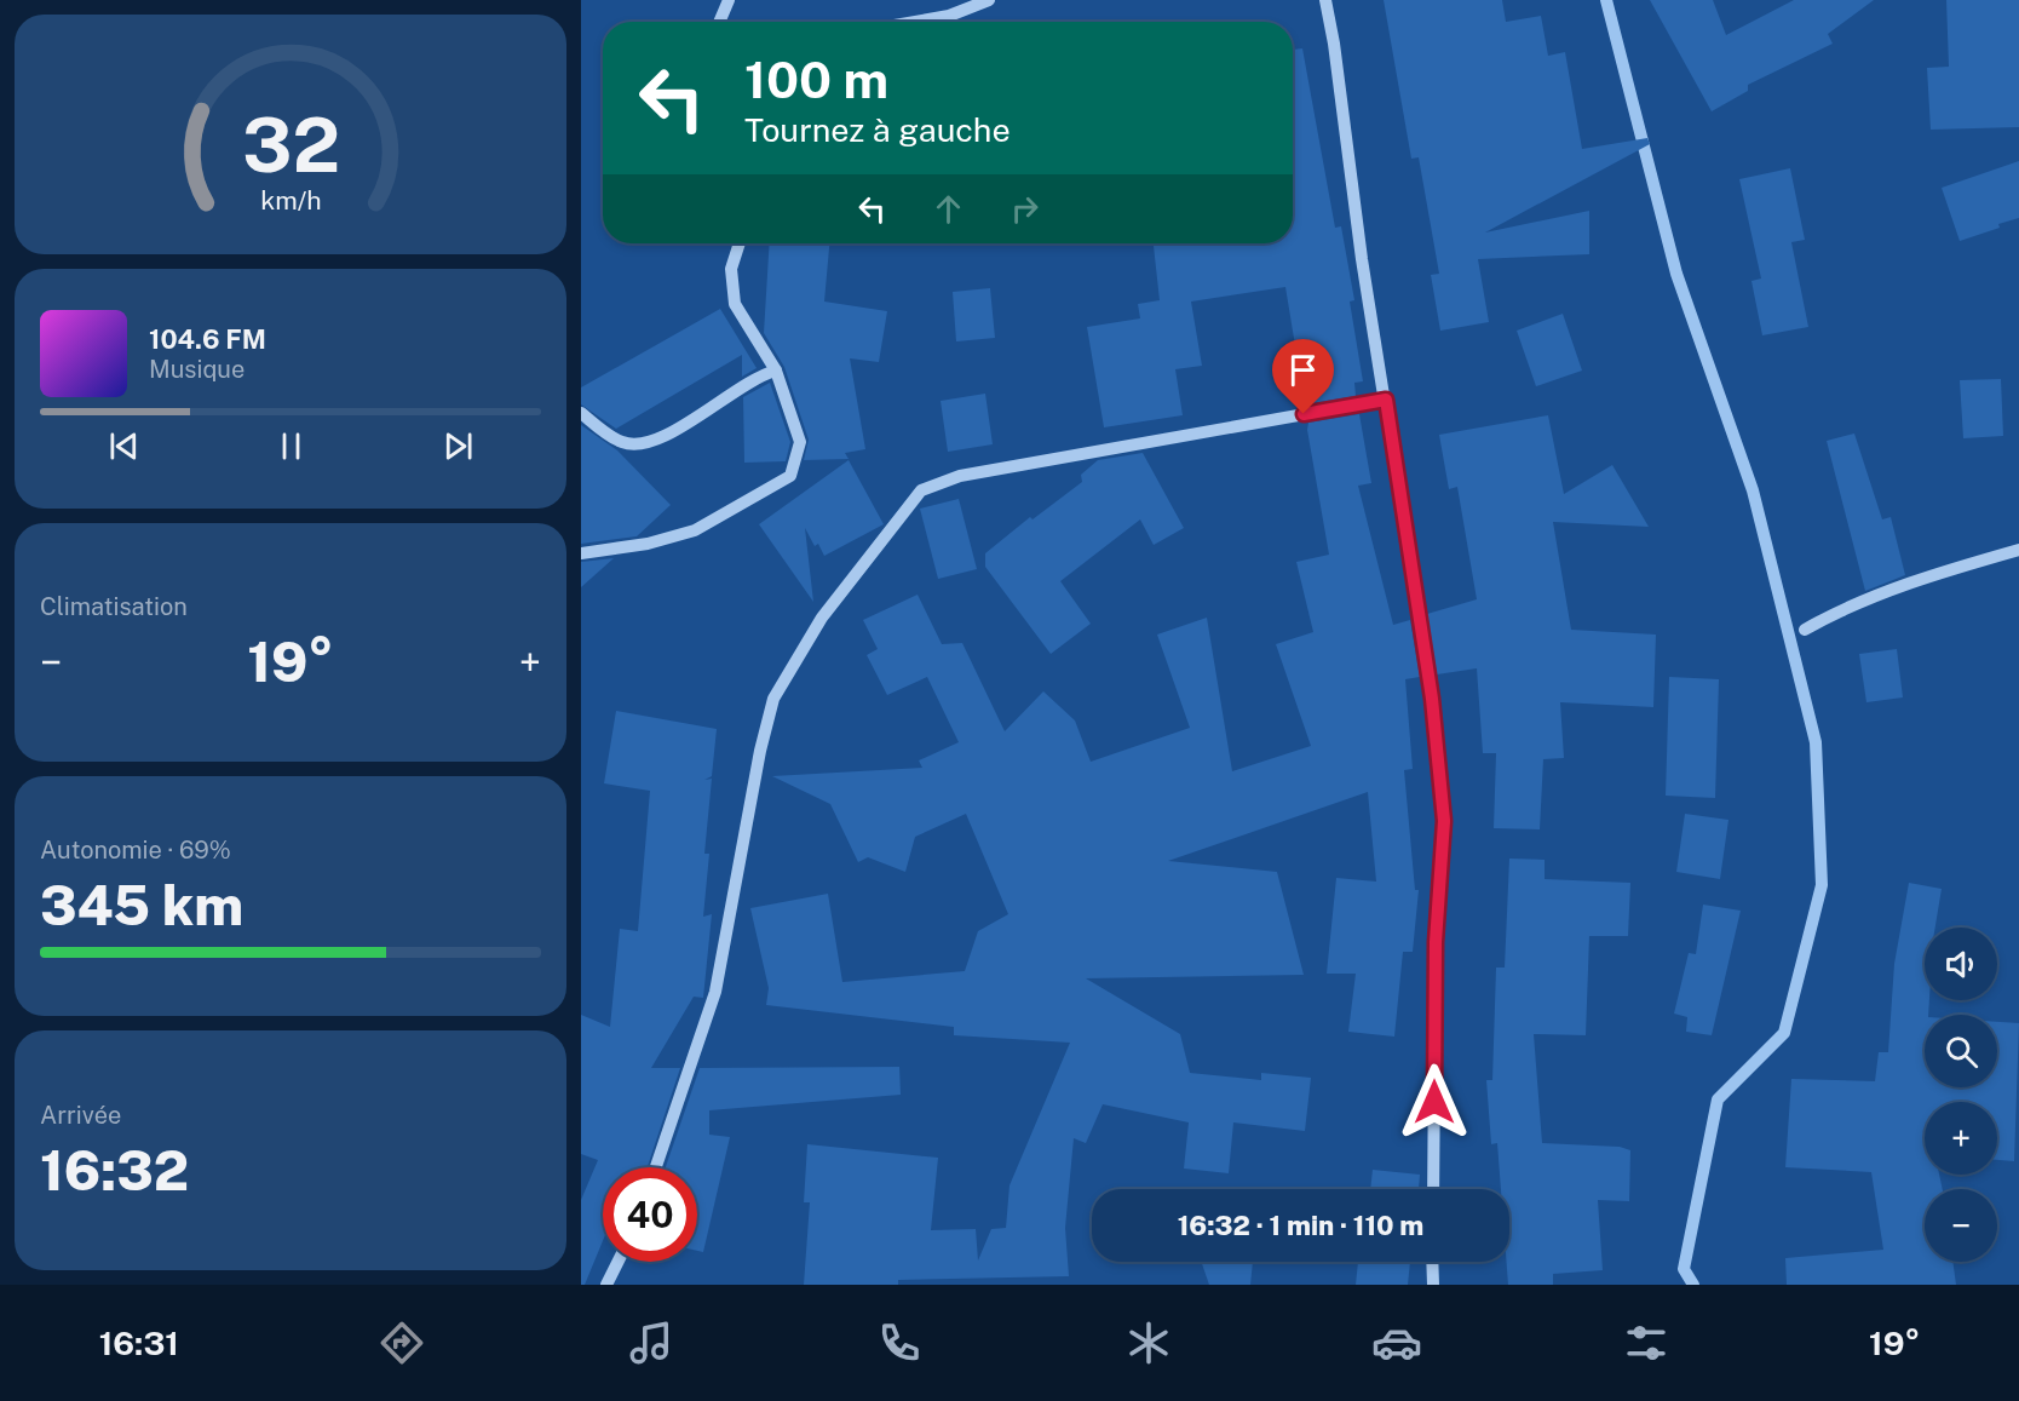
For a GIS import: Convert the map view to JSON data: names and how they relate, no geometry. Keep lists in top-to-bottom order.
{
  "page": {
    "turn": ["100 m", "Tournez à gauche"],
    "song": ["104.6 FM", "Musique"],
    "tile": [
      "Climatisation",
      ["Autonomie · 69%", "345 km"],
      ["Arrivée", "16:32"]
    ],
    "heat": ["−", "19°", "+"],
    "map_buttons": ["+", "−"],
    "limit": "40",
    "trip": "16:32 · 1 min · 110 m",
    "tabs": ["16:31", "19°"],
    "gauge": ["32", "km/h"]
  }
}
